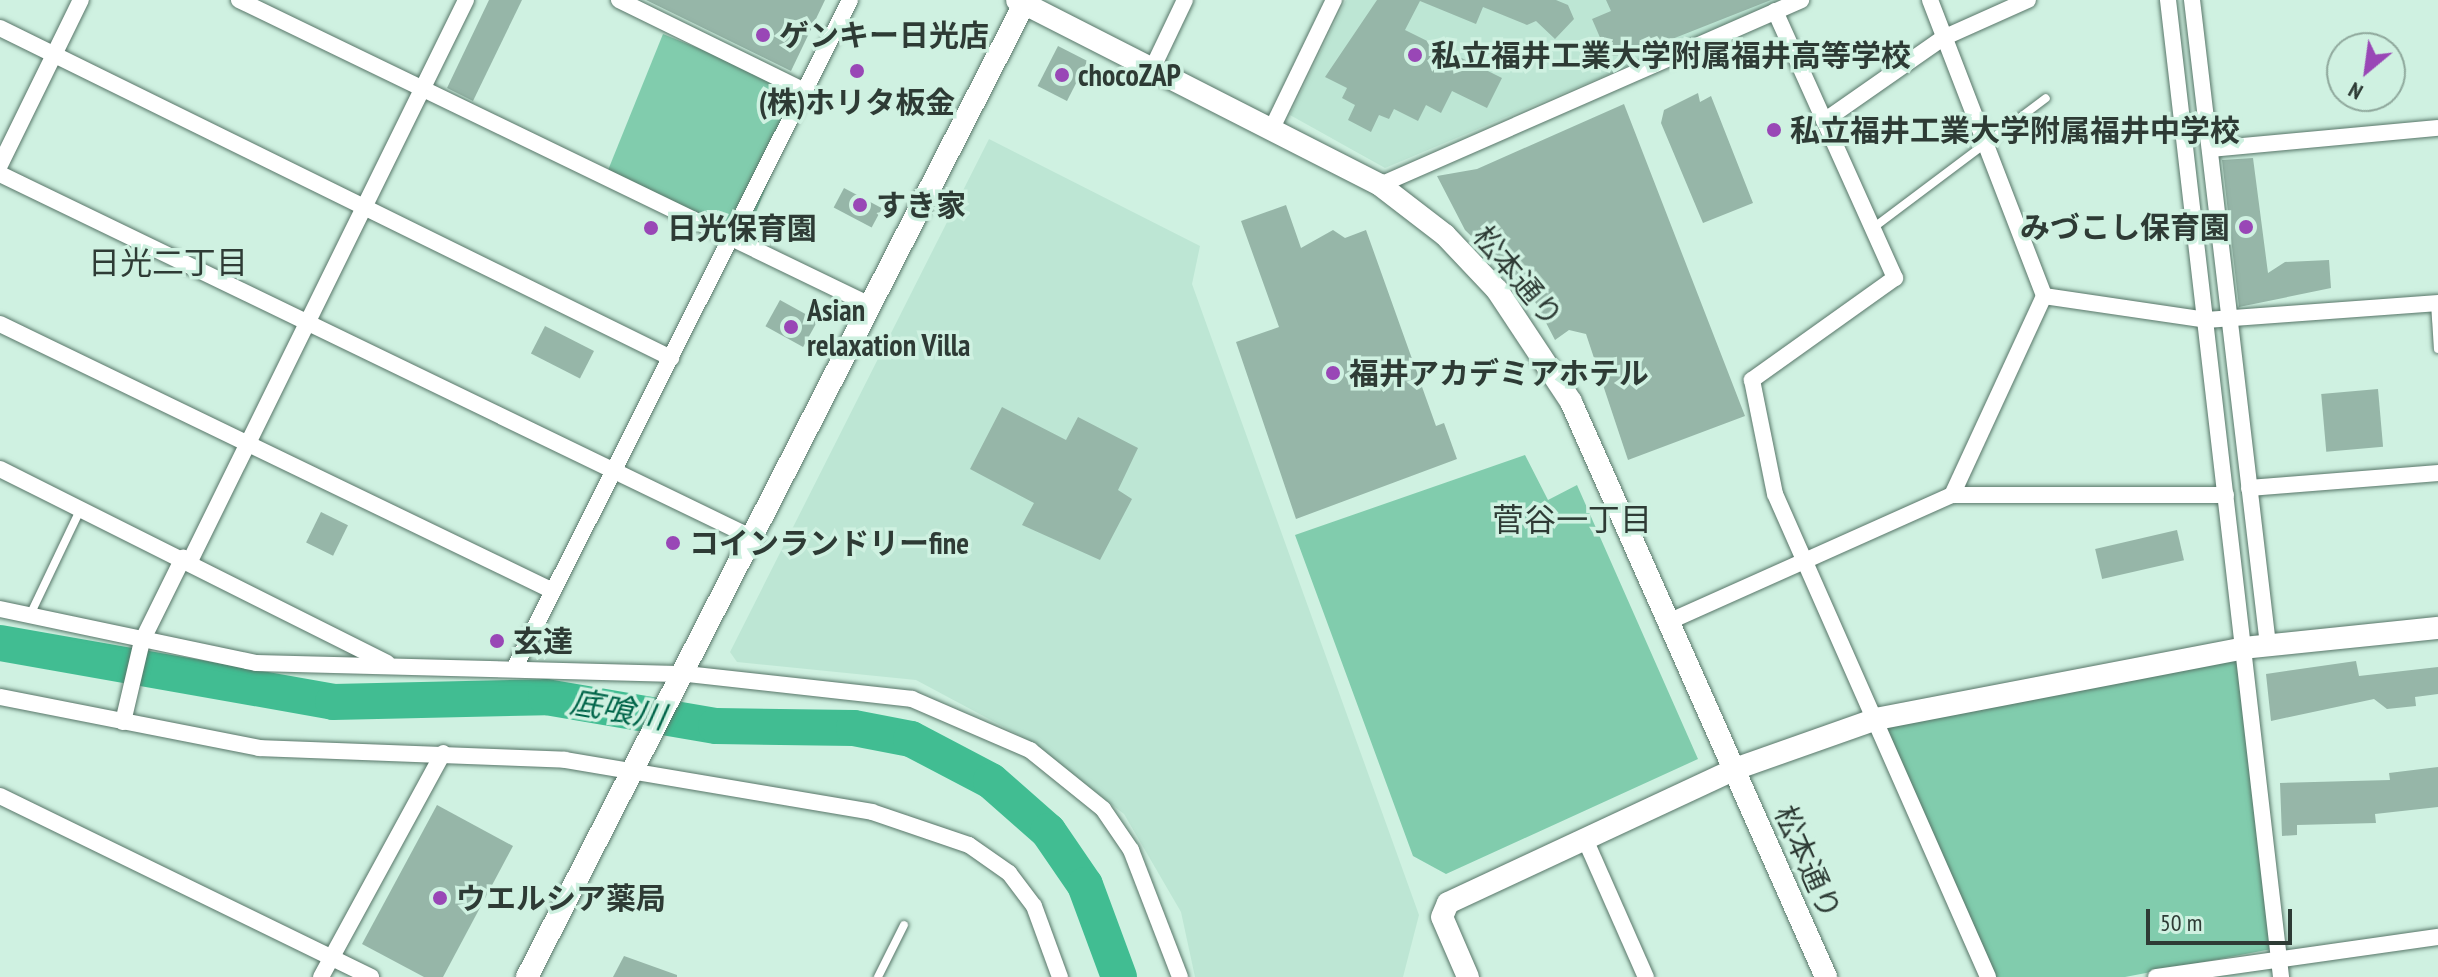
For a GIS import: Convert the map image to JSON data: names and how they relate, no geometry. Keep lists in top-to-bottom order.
{
  "streets": {
    "street": ["松本通り"]
  },
  "districts": ["日光二丁目", "菅谷一丁目"],
  "water": ["底喰川"],
  "places": [
    "ゲンキー日光店",
    "私立福井工業大学附属福井高等学校",
    "(株)ホリタ板金",
    "chocoZAP",
    "私立福井工業大学附属福井中学校",
    "すき家",
    "みづこし保育園",
    "日光保育園",
    "Asian relaxation Villa",
    "福井アカデミアホテル",
    "コインランドリーfine",
    "玄達",
    "ウエルシア薬局"
  ],
  "scale_bar": "50 m",
  "north": "bottom left"
}
